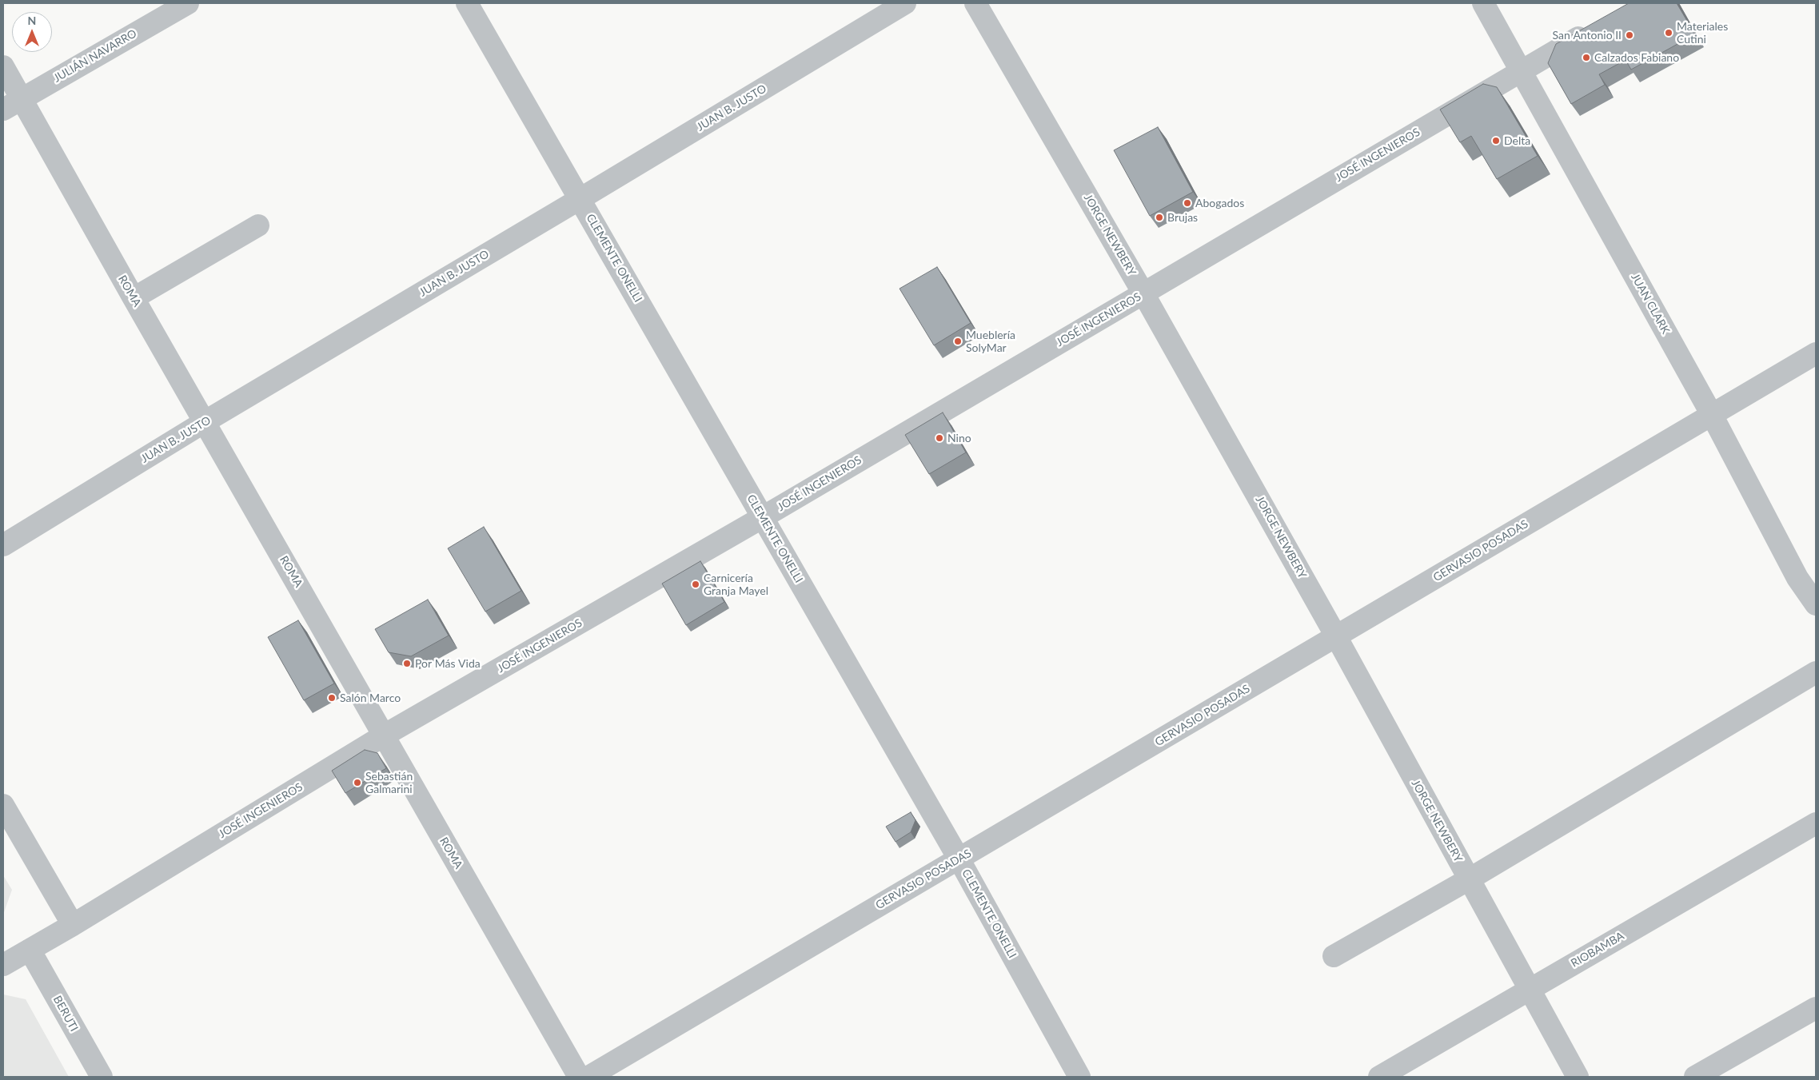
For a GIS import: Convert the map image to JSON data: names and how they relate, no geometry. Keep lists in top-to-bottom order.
{
  "streets": {
    "street": [
      "JULIÁN NAVARRO",
      "JUAN B. JUSTO",
      "JOSÉ INGENIEROS",
      "JORGE NEWBERY",
      "CLEMENTE ONELLI",
      "ROMA",
      "JUAN CLARK",
      "GERVASIO POSADAS",
      "RIOBAMBA",
      "BERUTI"
    ]
  },
  "crossings": [
    ["JULIÁN NAVARRO", "ROMA"],
    ["JUAN B. JUSTO", "CLEMENTE ONELLI"],
    ["JUAN B. JUSTO", "ROMA"],
    ["JOSÉ INGENIEROS", "JORGE NEWBERY"],
    ["JOSÉ INGENIEROS", "CLEMENTE ONELLI"],
    ["JOSÉ INGENIEROS", "ROMA"],
    ["JOSÉ INGENIEROS", "JUAN CLARK"],
    ["JOSÉ INGENIEROS", "BERUTI"],
    ["JORGE NEWBERY", "GERVASIO POSADAS"],
    ["JORGE NEWBERY", "RIOBAMBA"],
    ["CLEMENTE ONELLI", "GERVASIO POSADAS"],
    ["JUAN CLARK", "GERVASIO POSADAS"]
  ],
  "places": [
    "Materiales Cutini",
    "San Antonio II",
    "Calzados Fabiano",
    "Delta",
    "Abogados",
    "Brujas",
    "Mueblería SolyMar",
    "Nino",
    "Carnicería Granja Mayel",
    "Por Más Vida",
    "Salón Marco",
    "Sebastián Galmarini"
  ],
  "north": "top"
}
